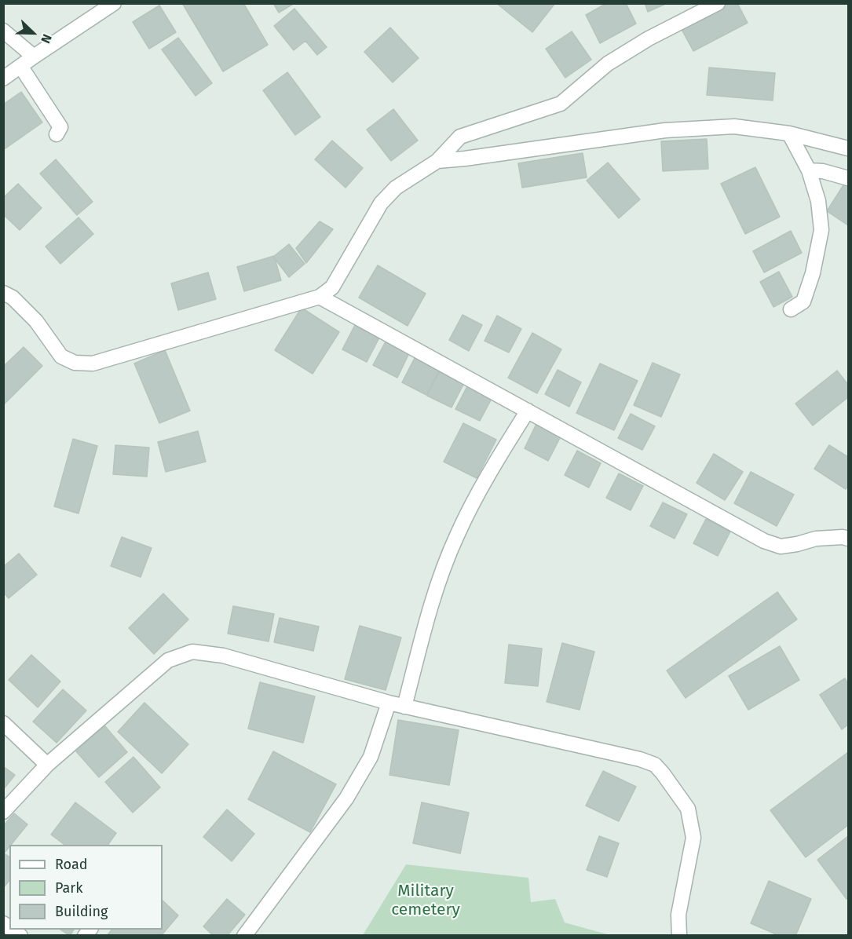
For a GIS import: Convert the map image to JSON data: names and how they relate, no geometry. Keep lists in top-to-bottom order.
{
  "parks": ["Military cemetery"],
  "legend": ["Road", "Park", "Building"],
  "north": "bottom right"
}
